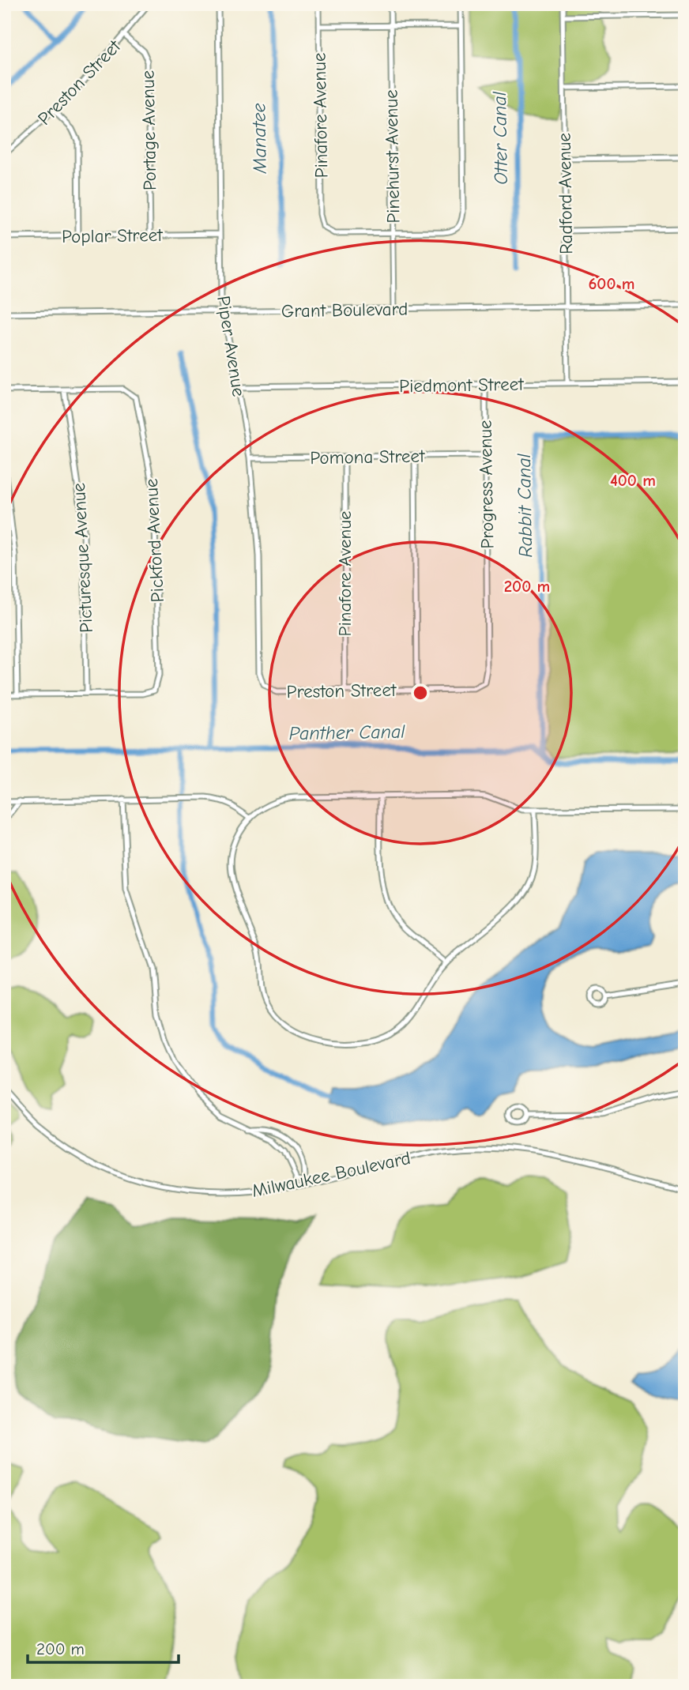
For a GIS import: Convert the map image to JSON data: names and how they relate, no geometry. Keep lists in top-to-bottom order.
{
  "streets": {
    "street": [
      "Preston Street",
      "Pinafore Avenue",
      "Portage Avenue",
      "Pinehurst Avenue",
      "Radford Avenue",
      "Poplar Street",
      "Grant Boulevard",
      "Piper Avenue",
      "Piedmont Street",
      "Pomona Street",
      "Progress Avenue",
      "Pickford Avenue",
      "Picturesque Avenue",
      "Milwaukee Boulevard"
    ]
  },
  "crossings": [
    ["Preston Street", "Pinafore Avenue"],
    ["Preston Street", "Portage Avenue"],
    ["Preston Street", "Piper Avenue"],
    ["Preston Street", "Progress Avenue"],
    ["Pinafore Avenue", "Pinehurst Avenue"],
    ["Pinafore Avenue", "Pomona Street"],
    ["Portage Avenue", "Poplar Street"],
    ["Pinehurst Avenue", "Grant Boulevard"],
    ["Radford Avenue", "Grant Boulevard"],
    ["Radford Avenue", "Piedmont Street"],
    ["Poplar Street", "Piper Avenue"],
    ["Grant Boulevard", "Piper Avenue"],
    ["Piper Avenue", "Piedmont Street"],
    ["Piper Avenue", "Pomona Street"],
    ["Piedmont Street", "Progress Avenue"],
    ["Pomona Street", "Progress Avenue"],
    ["Pickford Avenue", "Picturesque Avenue"]
  ],
  "water": [
    "Manatee",
    "Otter Canal",
    "Rabbit Canal",
    "Panther Canal"
  ],
  "scale_bar": "200 m",
  "rings": ["600 m", "400 m", "200 m"]
}
